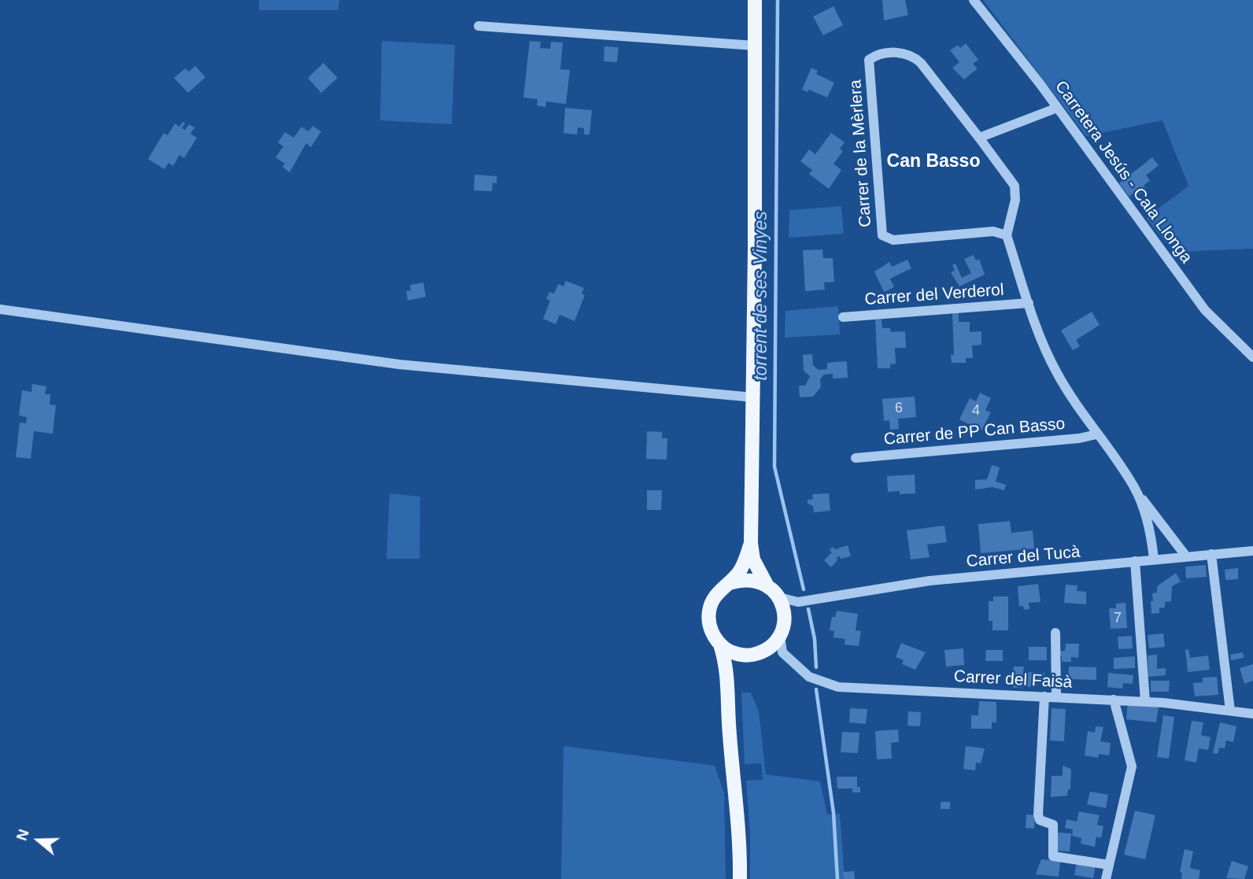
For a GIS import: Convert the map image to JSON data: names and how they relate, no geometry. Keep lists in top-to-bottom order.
{
  "streets": {
    "street": [
      "Carrer de la Mèrlera",
      "Carretera Jesús - Cala Llonga",
      "Carrer del Verderol",
      "Carrer de PP Can Basso",
      "Carrer del Tucà",
      "Carrer del Faisà"
    ]
  },
  "districts": ["Can Basso"],
  "water": ["torrent de ses Vinyes"],
  "house_numbers": ["6", "4", "7"],
  "north": "left"
}
